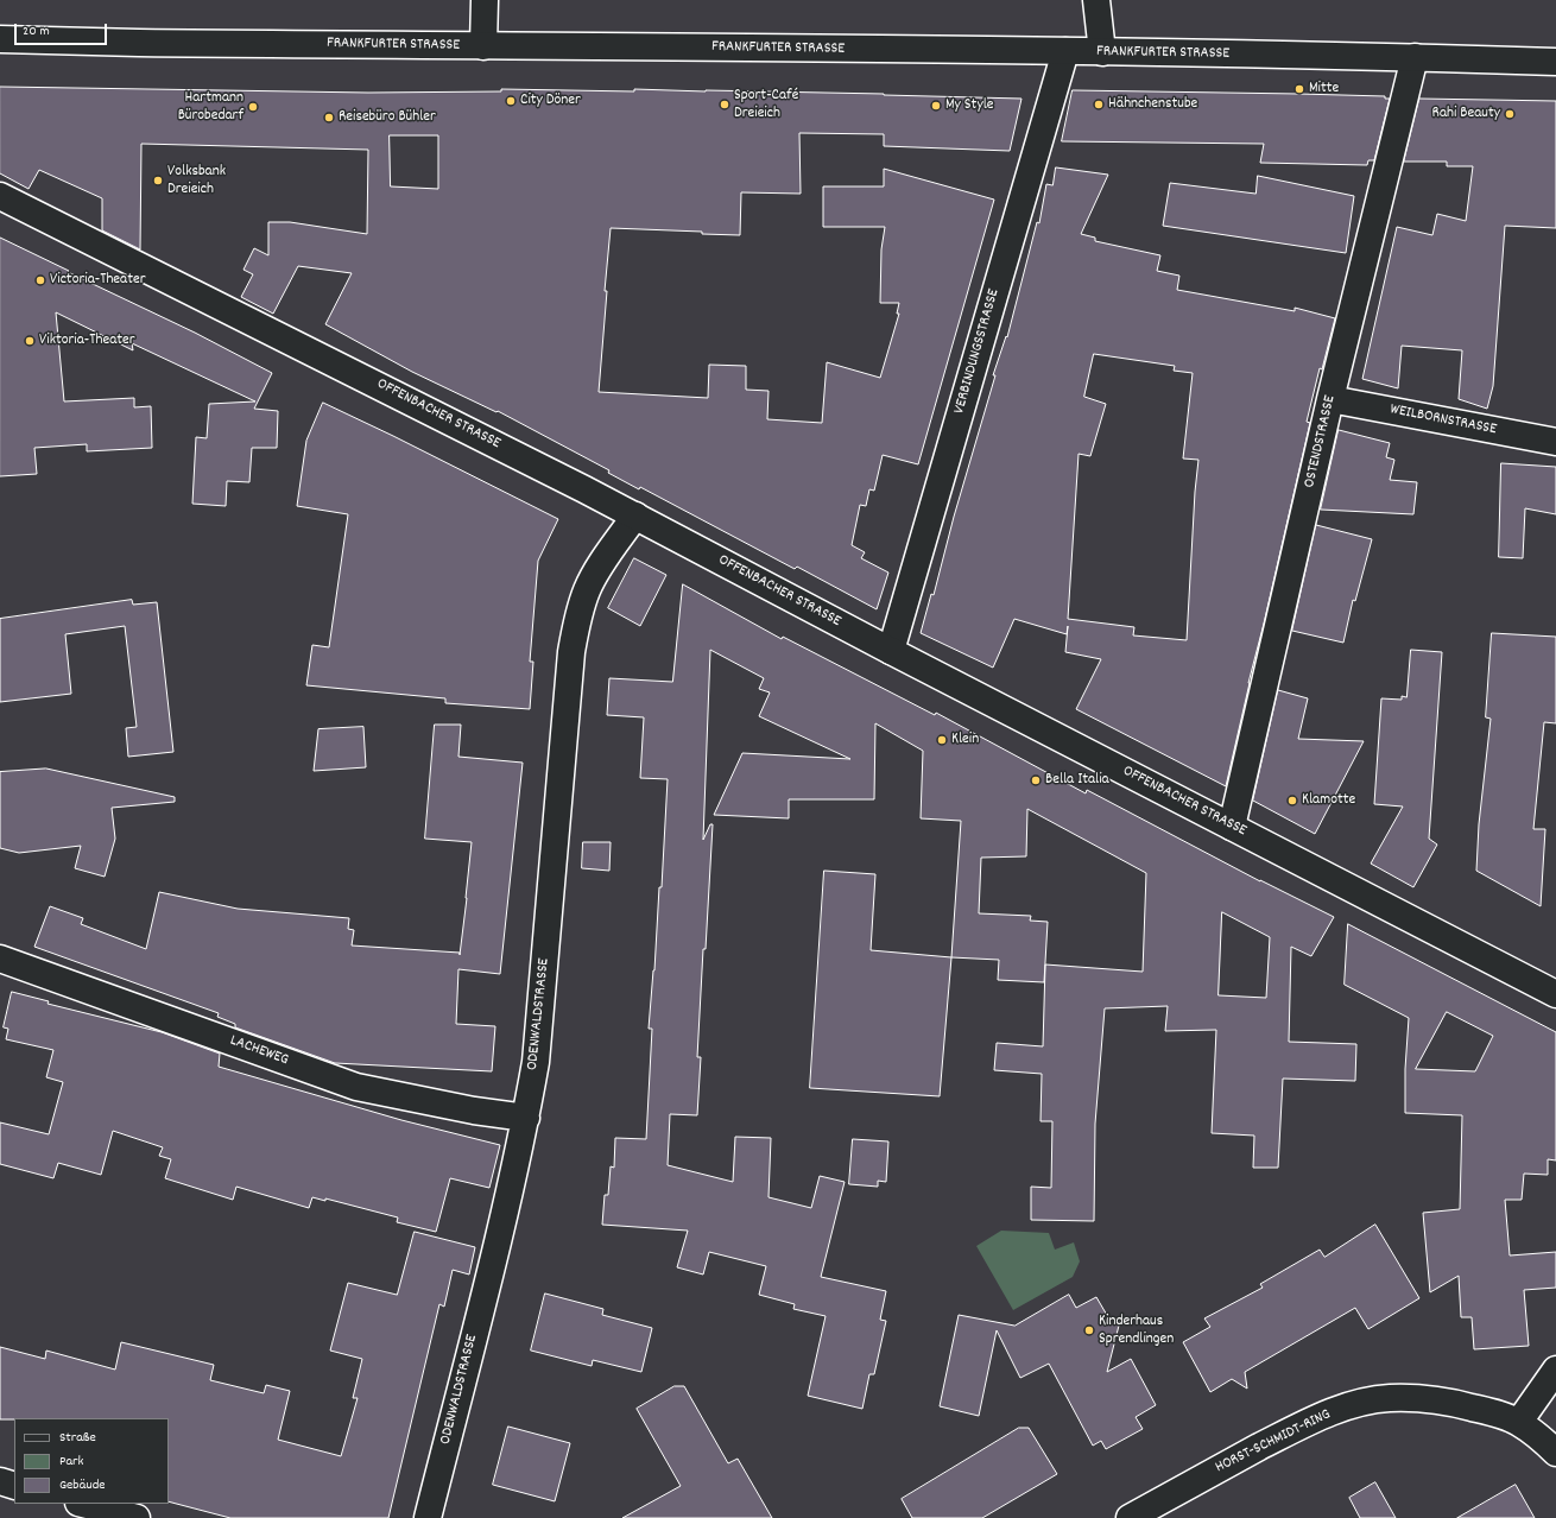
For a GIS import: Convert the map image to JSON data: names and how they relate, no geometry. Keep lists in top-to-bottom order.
{
  "streets": {
    "street": [
      "FRANKFURTER STRASSE",
      "VERBINDUNGSSTRASSE",
      "OFFENBACHER STRASSE",
      "WEILBORNSTRASSE",
      "OSTENDSTRASSE",
      "ODENWALDSTRASSE",
      "LACHEWEG",
      "HORST-SCHMIDT-RING"
    ]
  },
  "crossings": [
    ["FRANKFURTER STRASSE", "VERBINDUNGSSTRASSE"],
    ["FRANKFURTER STRASSE", "OSTENDSTRASSE"],
    ["VERBINDUNGSSTRASSE", "OFFENBACHER STRASSE"],
    ["OFFENBACHER STRASSE", "OSTENDSTRASSE"],
    ["OFFENBACHER STRASSE", "ODENWALDSTRASSE"],
    ["WEILBORNSTRASSE", "OSTENDSTRASSE"],
    ["ODENWALDSTRASSE", "LACHEWEG"]
  ],
  "places": [
    "Mitte",
    "City Döner",
    "Sport-Café Dreieich",
    "Hähnchenstube",
    "My Style",
    "Hartmann Bürobedarf",
    "Rahi Beauty",
    "Reisebüro Bühler",
    "Volksbank Dreieich",
    "Victoria-Theater",
    "Viktoria-Theater",
    "Klein",
    "Bella Italia",
    "Klamotte",
    "Kinderhaus Sprendlingen"
  ],
  "legend": ["Straße", "Park", "Gebäude"],
  "scale_bar": "20 m"
}
